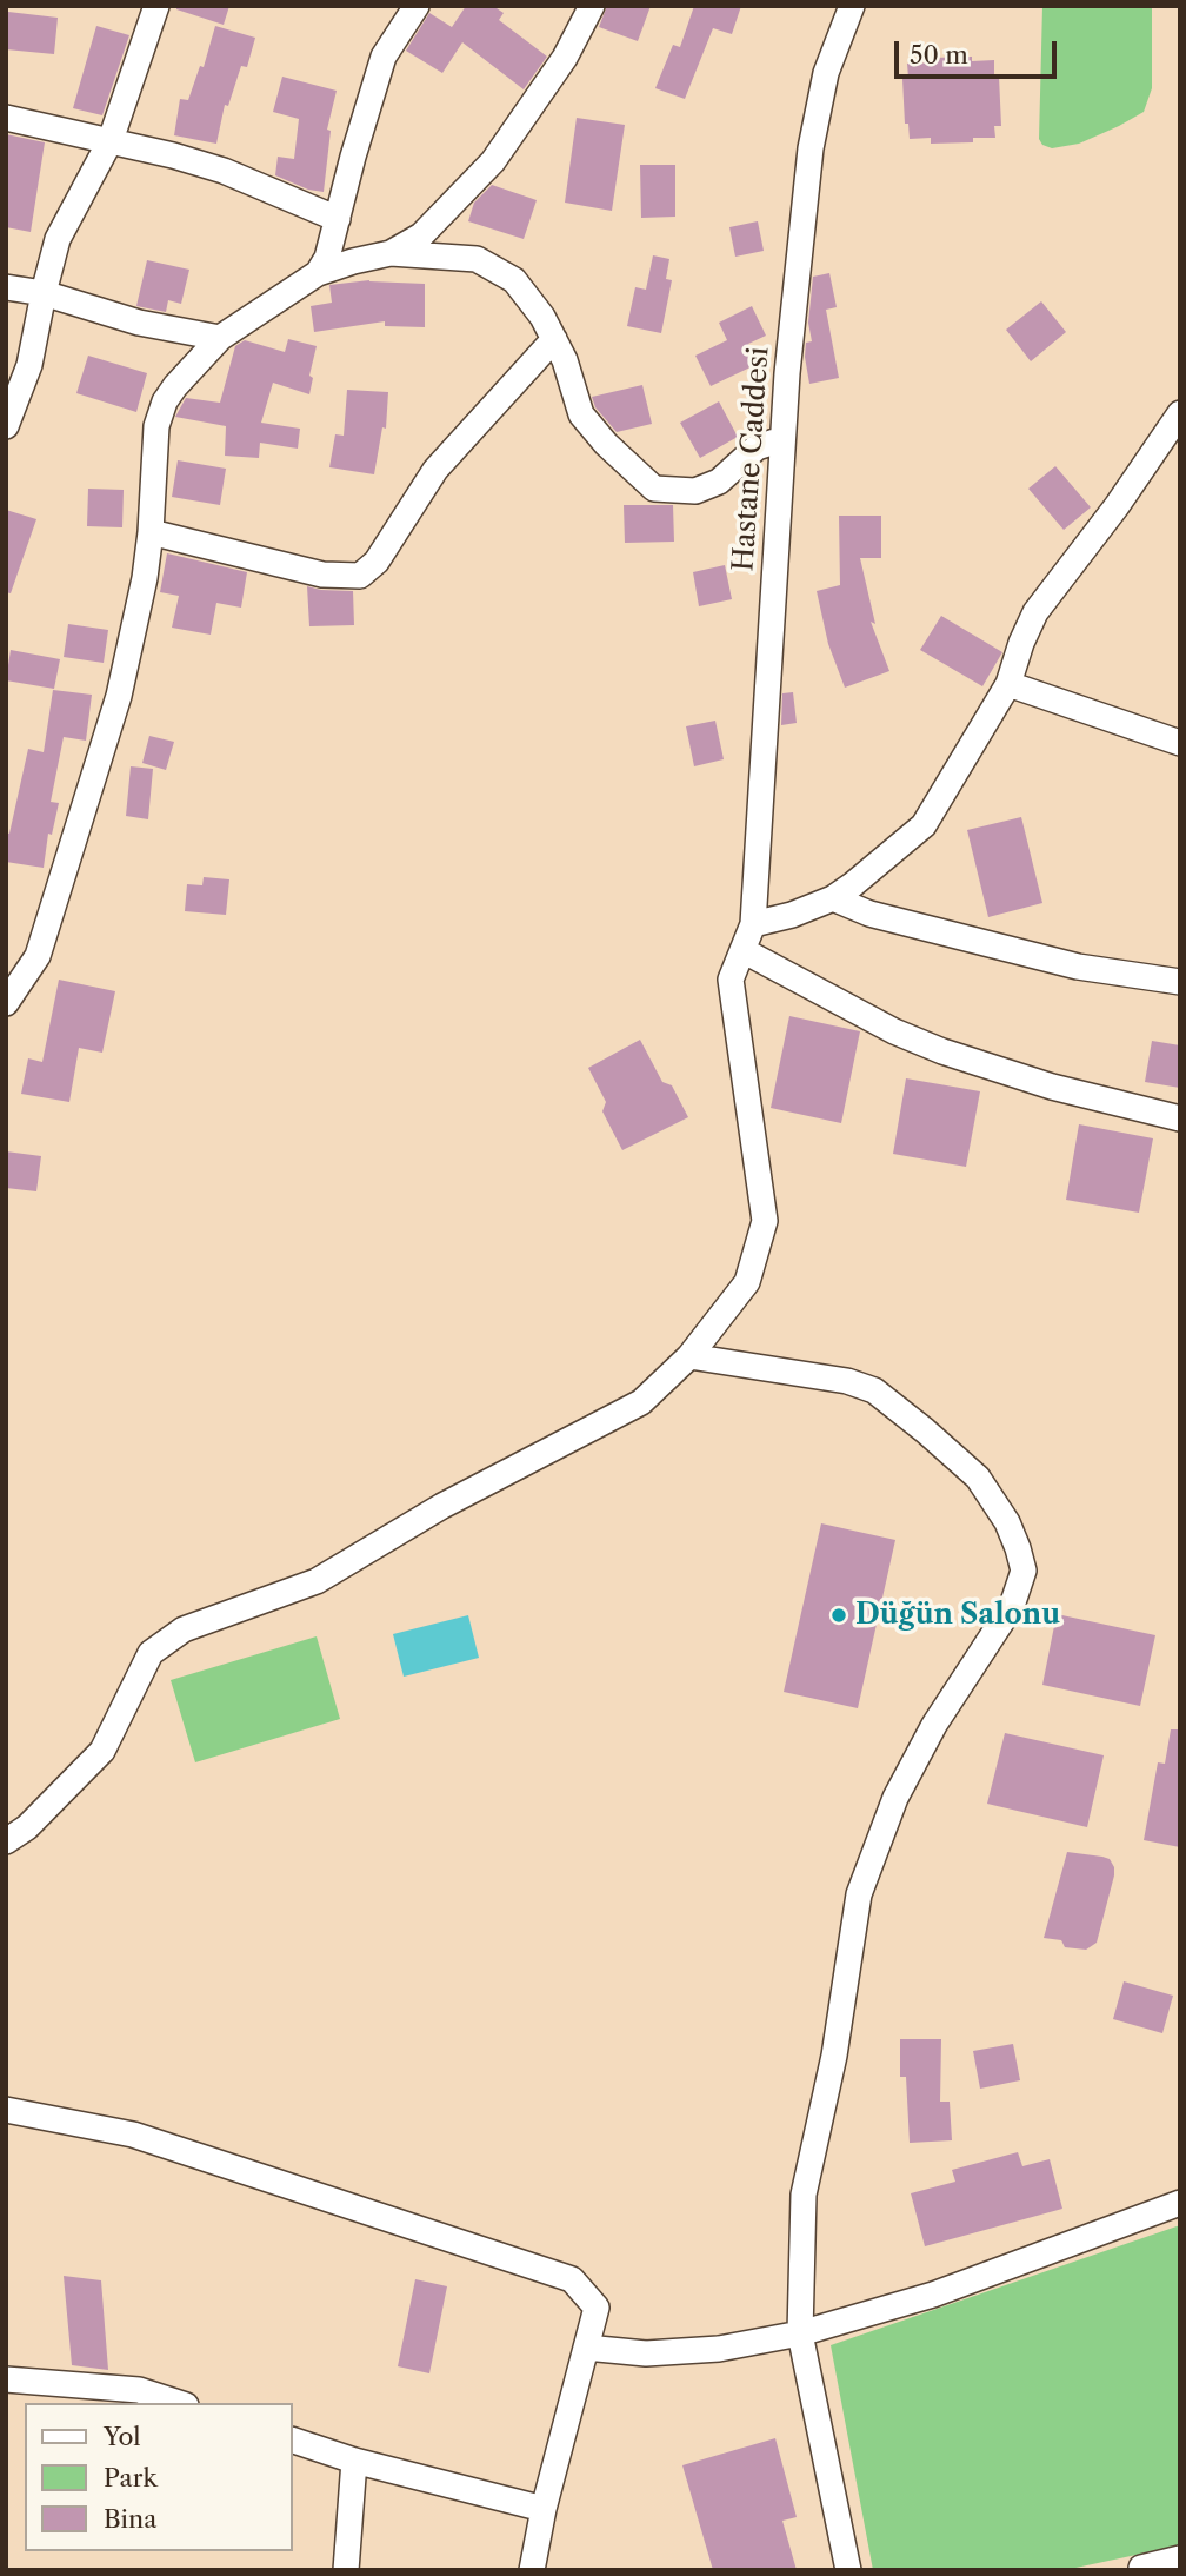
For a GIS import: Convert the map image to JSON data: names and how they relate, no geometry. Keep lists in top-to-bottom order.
{
  "streets": {
    "street": ["Hastane Caddesi"]
  },
  "places": ["Düğün Salonu"],
  "legend": ["Yol", "Park", "Bina"],
  "scale_bar": "50 m"
}
